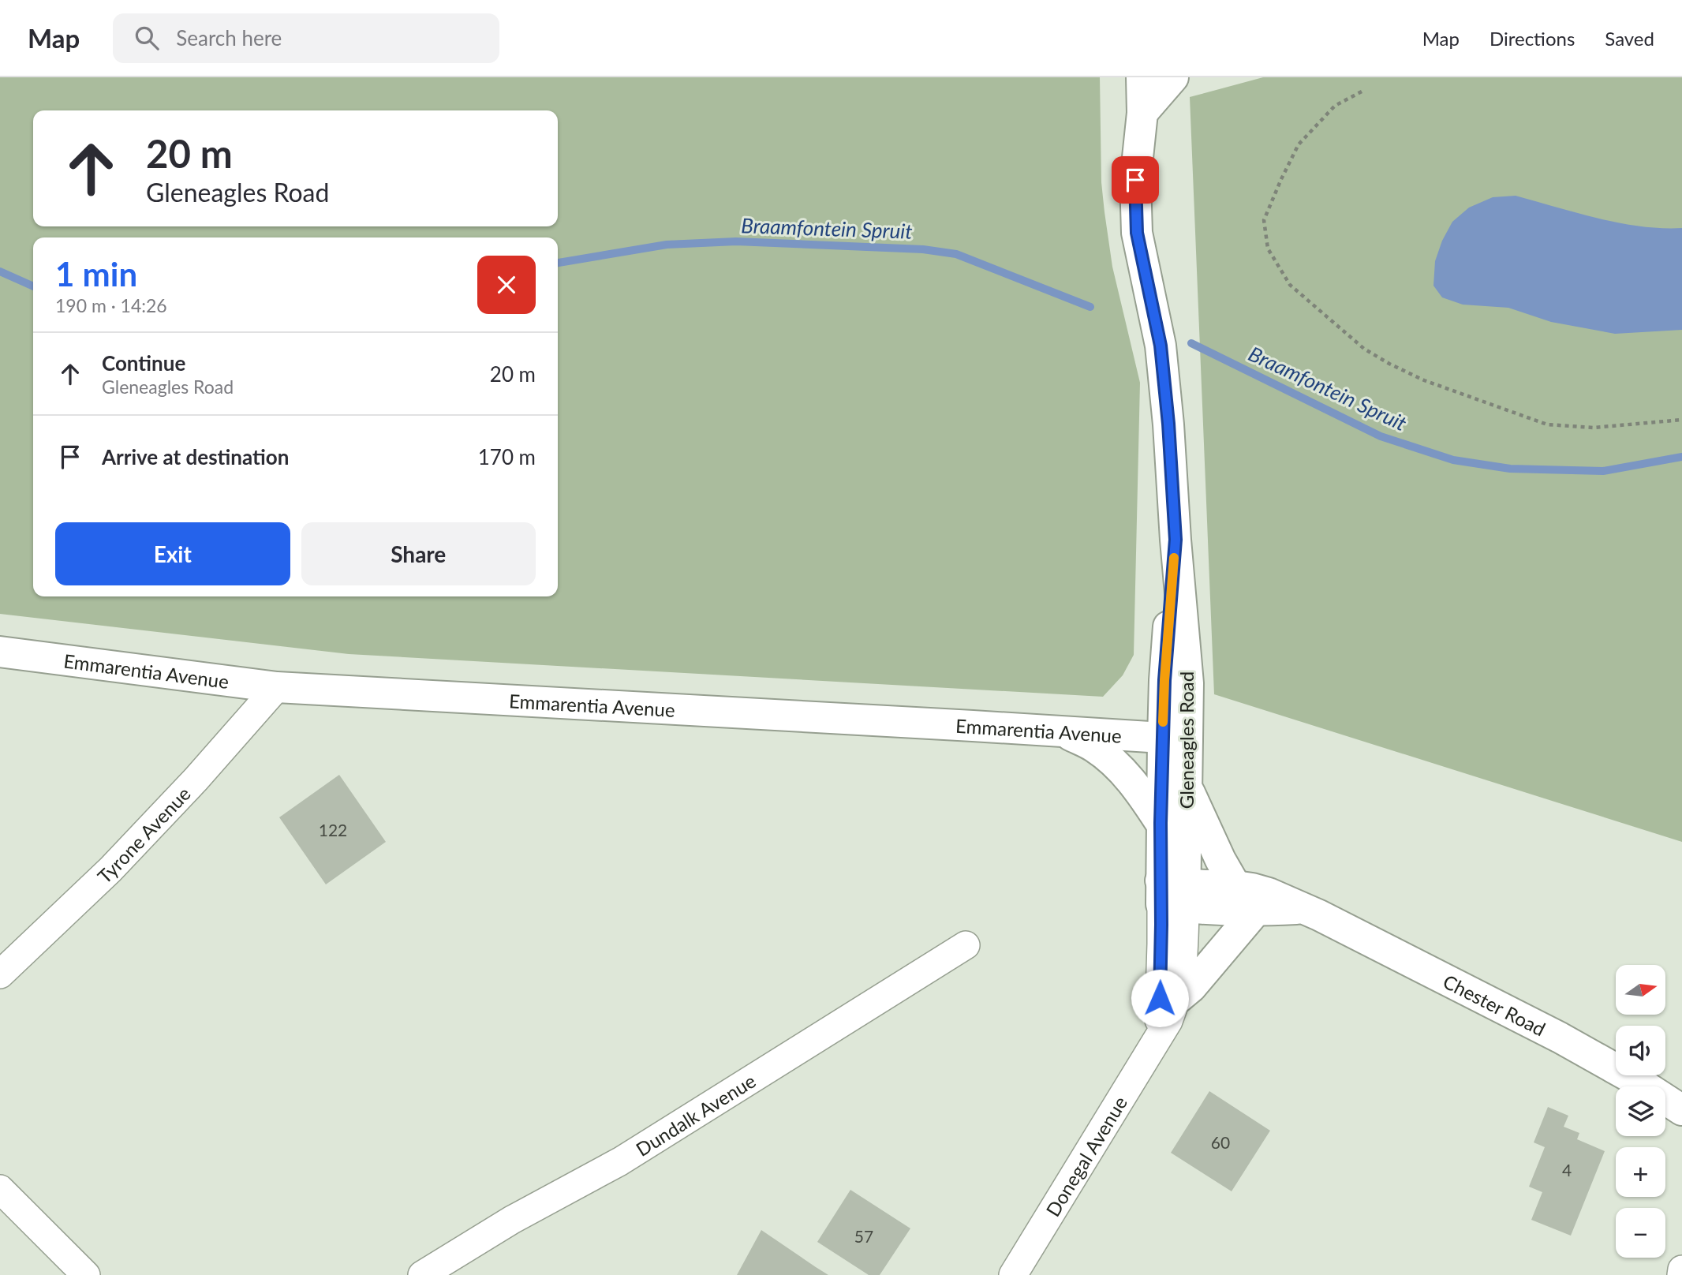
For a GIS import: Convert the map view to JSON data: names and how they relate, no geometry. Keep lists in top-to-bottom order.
{
  "streets": {
    "street": [
      "Emmarentia Avenue",
      "Gleneagles Road",
      "Tyrone Avenue",
      "Chester Road",
      "Dundalk Avenue",
      "Donegal Avenue"
    ]
  },
  "crossings": [
    ["Emmarentia Avenue", "Gleneagles Road"],
    ["Emmarentia Avenue", "Tyrone Avenue"],
    ["Gleneagles Road", "Chester Road"],
    ["Gleneagles Road", "Donegal Avenue"],
    ["Chester Road", "Donegal Avenue"]
  ],
  "water": ["Braamfontein Spruit"],
  "house_numbers": [
    "122",
    "60",
    "4",
    "57"
  ],
  "north": "right",
  "page": {
    "header": "Map",
    "search": "Search here",
    "nav": ["Map", "Directions", "Saved"],
    "turn": ["20 m", "Gleneagles Road"],
    "heading": ["1 min", "190 m · 14:26"],
    "list": [
      {
        "name": "Continue",
        "note": "Gleneagles Road",
        "value": "20 m"
      },
      {
        "name": "Arrive at destination",
        "value": "170 m"
      }
    ],
    "buttons": ["Exit", "Share"],
    "map_buttons": ["+", "−"]
  }
}
